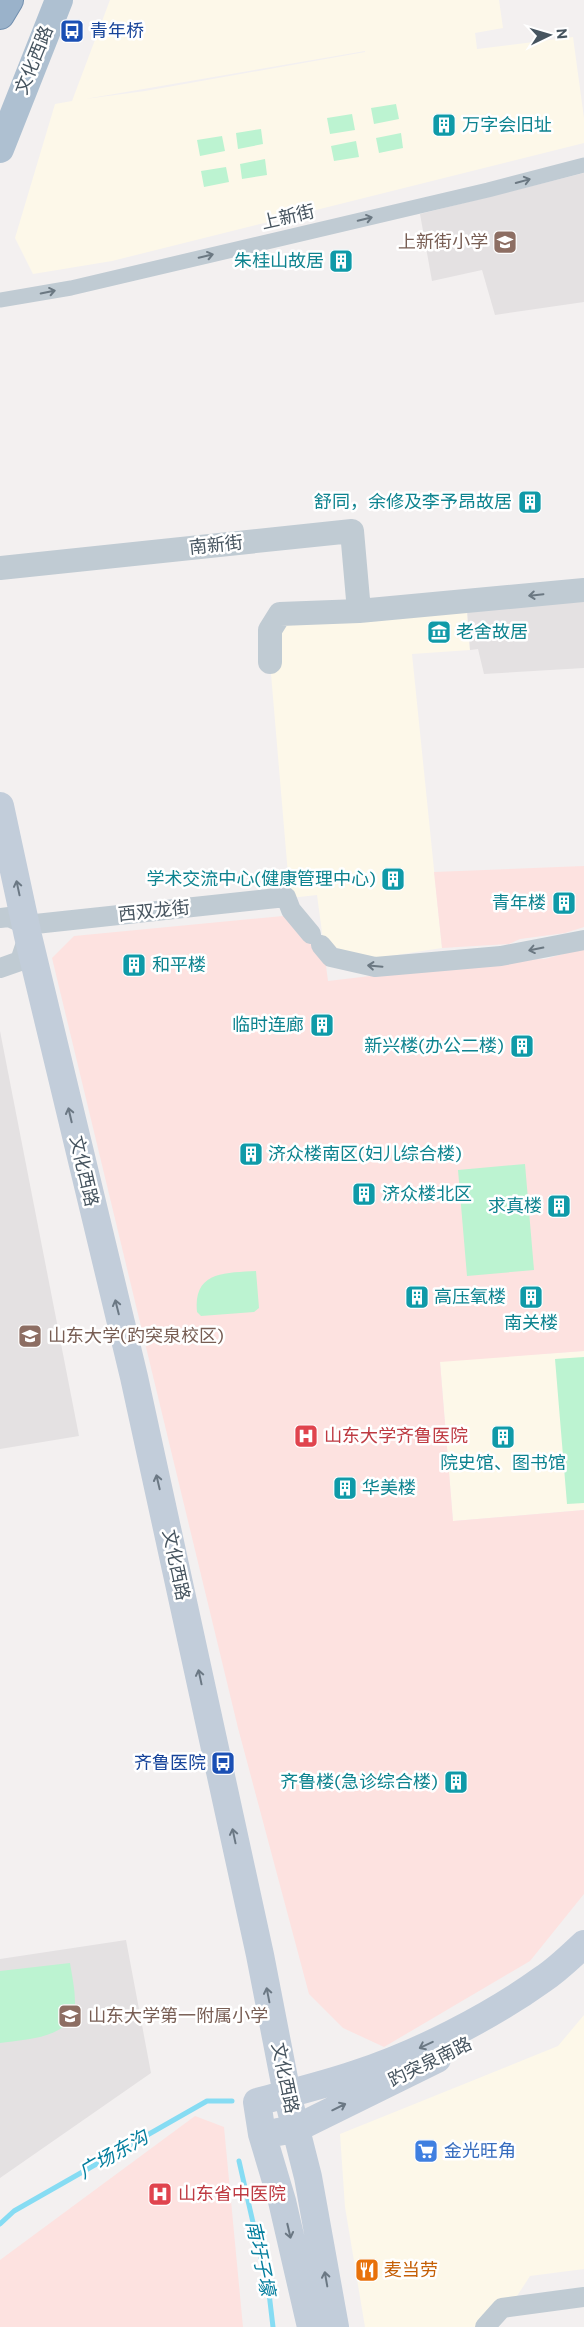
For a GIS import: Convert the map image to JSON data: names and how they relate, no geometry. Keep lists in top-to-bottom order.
{
  "streets": {
    "main road": ["文化西路", "趵突泉南路"],
    "street": ["上新街", "南新街", "西双龙街"]
  },
  "crossings": [
    ["文化西路", "西双龙街"],
    ["文化西路", "趵突泉南路"]
  ],
  "one_way": ["上新街", "西双龙街"],
  "water": ["广场东沟", "南圩子壕"],
  "places": {
    "bus stop": ["青年桥", "齐鲁医院"],
    "building": [
      "万字会旧址",
      "朱桂山故居",
      "舒同，余修及李予昂故居",
      "学术交流中心(健康管理中心)",
      "青年楼",
      "和平楼",
      "临时连廊",
      "新兴楼(办公二楼)",
      "济众楼南区(妇儿综合楼)",
      "济众楼北区",
      "求真楼",
      "高压氧楼",
      "南关楼",
      "院史馆、图书馆",
      "华美楼",
      "齐鲁楼(急诊综合楼)"
    ],
    "school or university": ["上新街小学", "山东大学(趵突泉校区)", "山东大学第一附属小学"],
    "museum": ["老舍故居"],
    "hospital": ["山东大学齐鲁医院", "山东省中医院"],
    "supermarket": ["金光旺角"],
    "restaurant": ["麦当劳"]
  },
  "north": "right"
}
